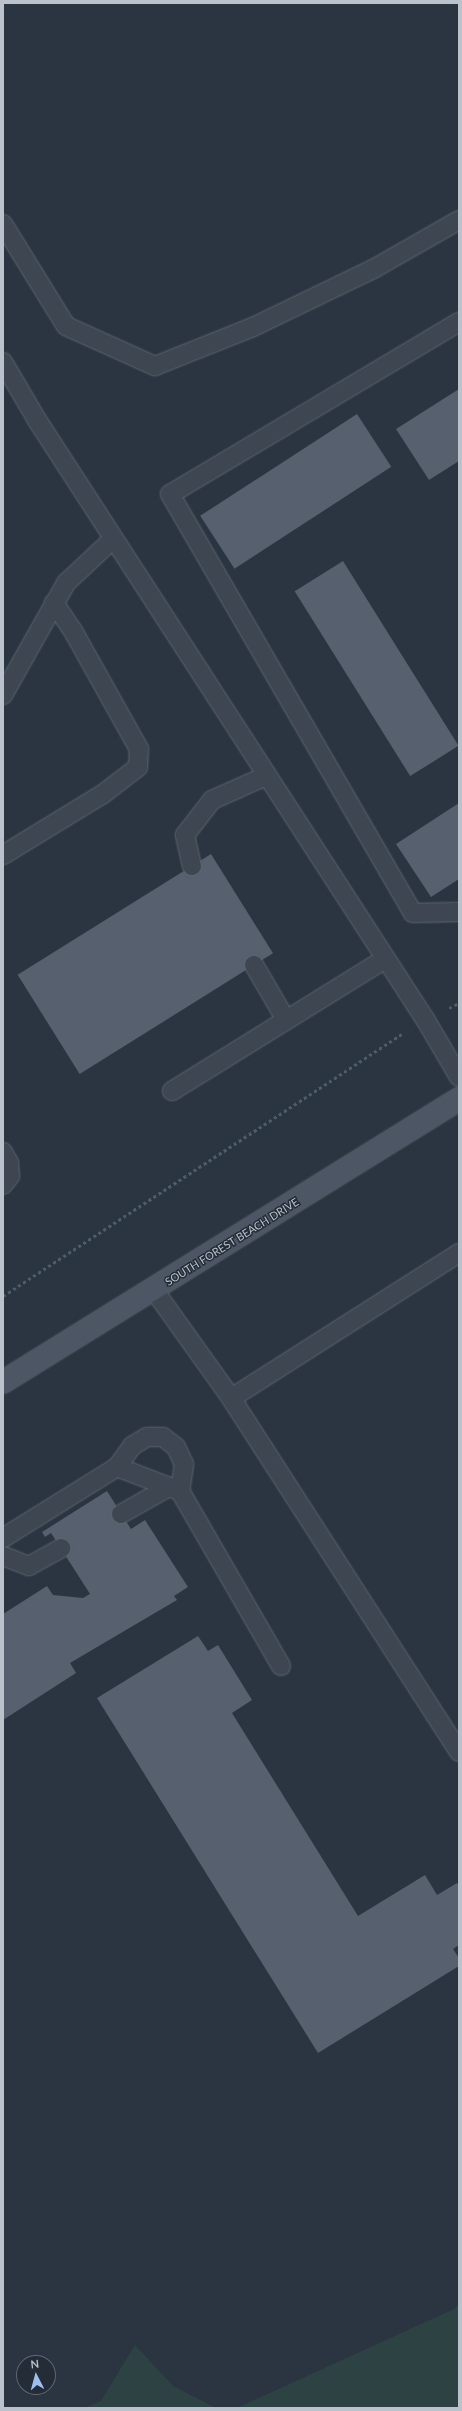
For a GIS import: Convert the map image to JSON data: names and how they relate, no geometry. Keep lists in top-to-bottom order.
{
  "streets": {
    "street": ["SOUTH FOREST BEACH DRIVE"]
  },
  "north": "top"
}
